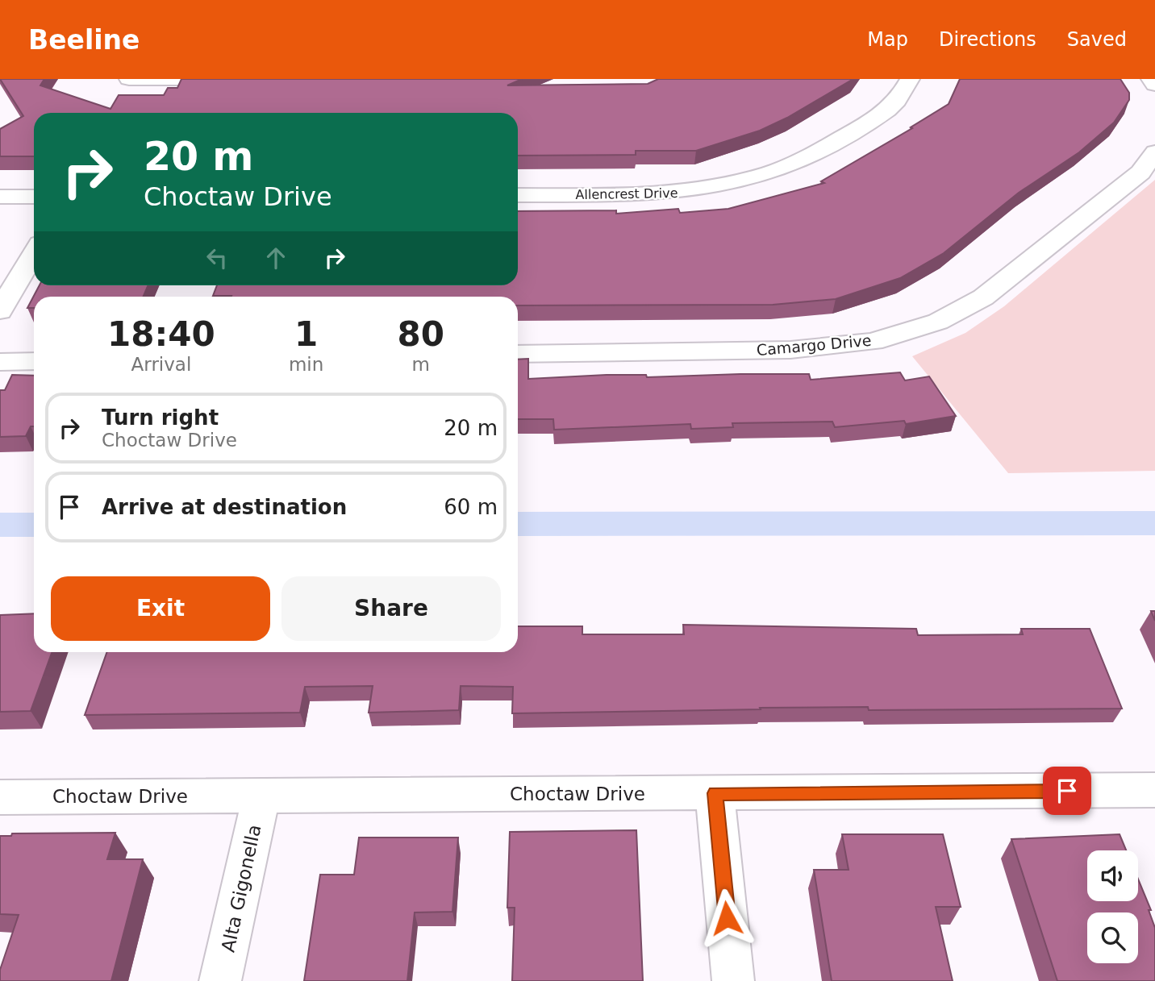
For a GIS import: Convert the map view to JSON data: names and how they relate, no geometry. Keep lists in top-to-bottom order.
{
  "streets": {
    "street": [
      "Allencrest Drive",
      "Camargo Drive",
      "Choctaw Drive",
      "Alta Gigonella"
    ]
  },
  "crossings": [
    ["Choctaw Drive", "Alta Gigonella"]
  ],
  "page": {
    "header": "Beeline",
    "nav": ["Map", "Directions", "Saved"],
    "turn": ["20 m", "Choctaw Drive"],
    "eta": [
      "18:40",
      "Arrival",
      "1",
      "min",
      "80",
      "m"
    ],
    "list": [
      {
        "name": "Turn right",
        "note": "Choctaw Drive",
        "value": "20 m"
      },
      {
        "name": "Arrive at destination",
        "value": "60 m"
      }
    ],
    "buttons": ["Exit", "Share"]
  }
}
